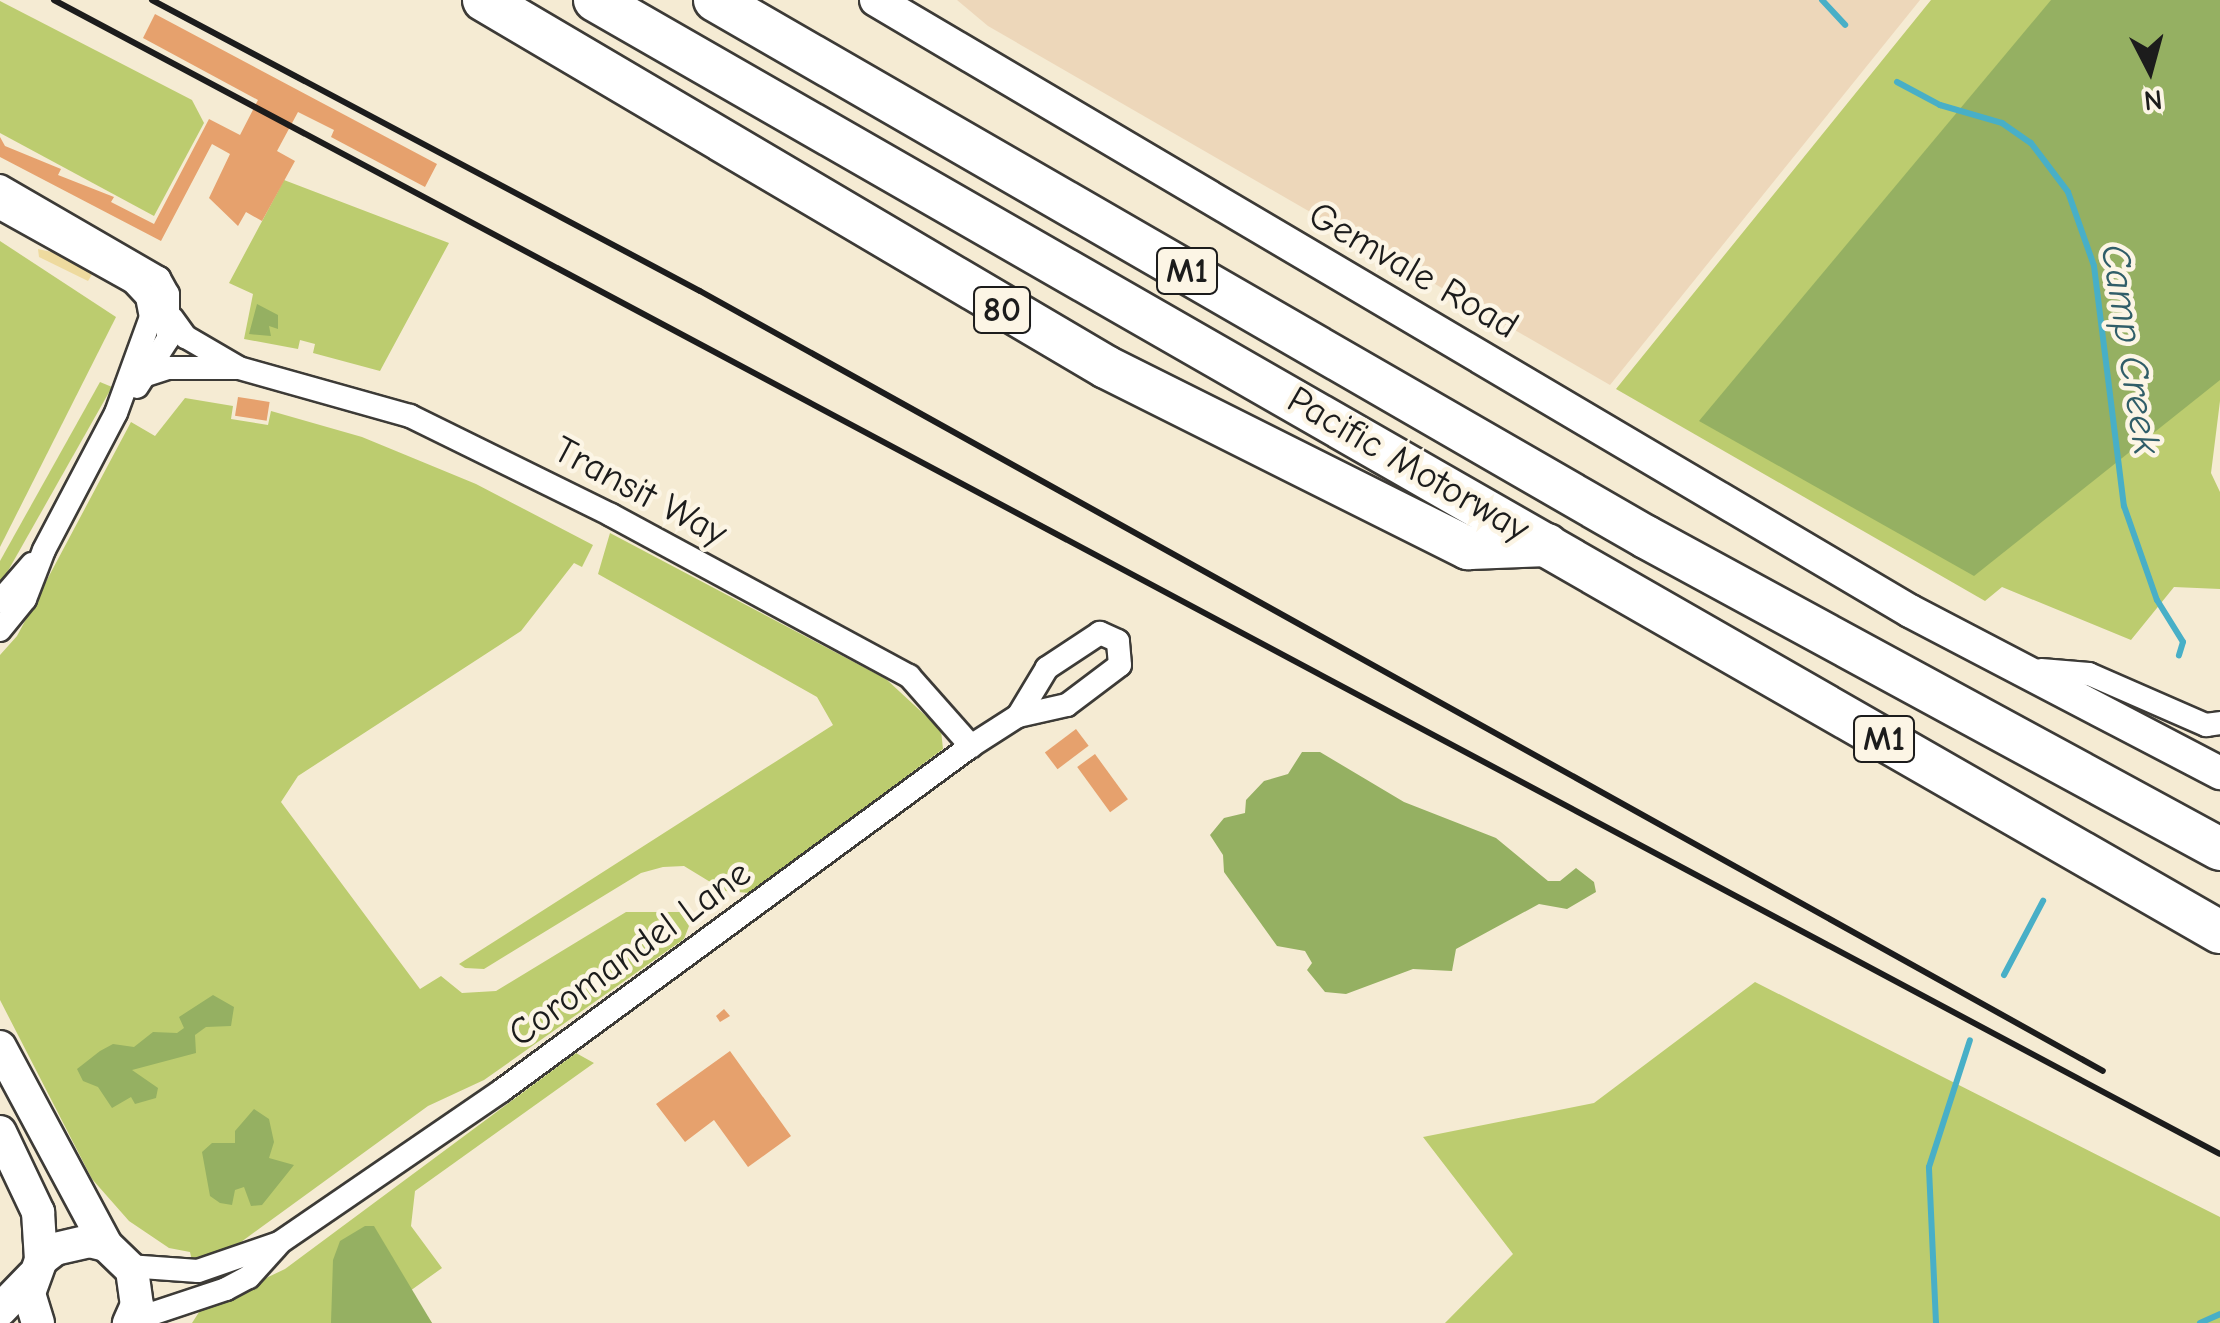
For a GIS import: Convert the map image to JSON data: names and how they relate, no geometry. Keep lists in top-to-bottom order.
{
  "streets": {
    "highway": ["M1", "80", "Pacific Motorway"],
    "main road": ["Gemvale Road"],
    "street": ["Transit Way", "Coromandel Lane"]
  },
  "crossings": [
    ["80", "Pacific Motorway"],
    ["Transit Way", "Coromandel Lane"]
  ],
  "water": ["Camp Creek"],
  "north": "bottom"
}
